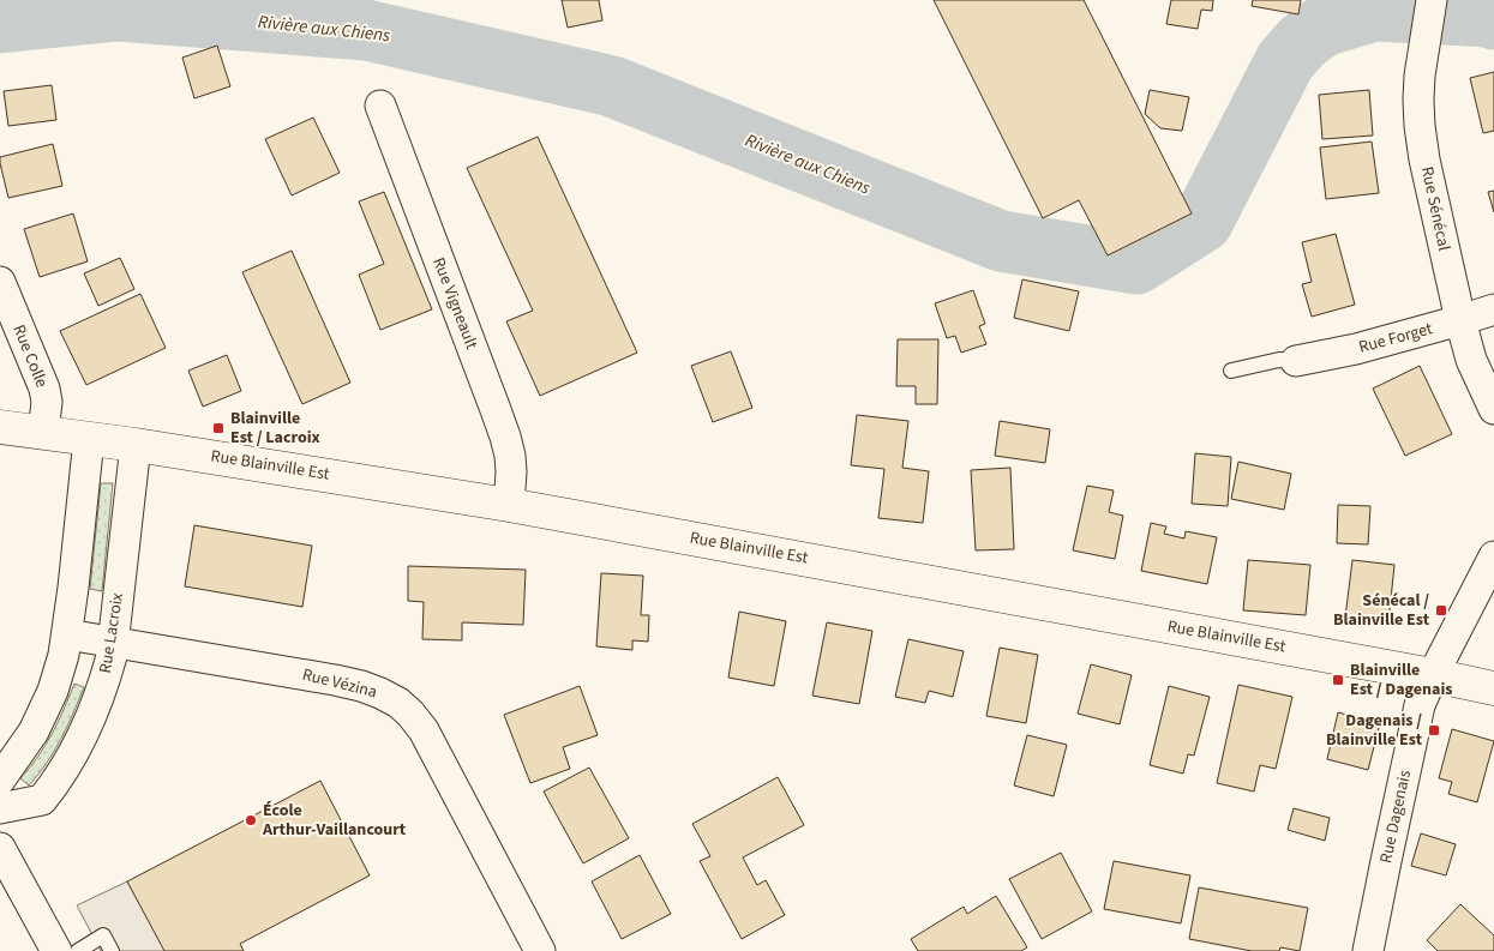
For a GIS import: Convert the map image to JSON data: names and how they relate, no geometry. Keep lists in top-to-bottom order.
{
  "streets": {
    "street": [
      "Rue Sénécal",
      "Rue Vigneault",
      "Rue Forget",
      "Rue Colle",
      "Rue Blainville Est",
      "Rue Lacroix",
      "Rue Vézina",
      "Rue Dagenais"
    ]
  },
  "crossings": [
    ["Rue Sénécal", "Rue Forget"],
    ["Rue Vigneault", "Rue Blainville Est"],
    ["Rue Colle", "Rue Blainville Est"],
    ["Rue Blainville Est", "Rue Lacroix"],
    ["Rue Blainville Est", "Rue Dagenais"],
    ["Rue Lacroix", "Rue Vézina"]
  ],
  "water": ["Rivière aux Chiens"],
  "places": {
    "transit": [
      "Blainville Est / Lacroix",
      "Sénécal / Blainville Est",
      "Blainville Est / Dagenais",
      "Dagenais / Blainville Est"
    ],
    "other": ["École Arthur-Vaillancourt"]
  }
}
